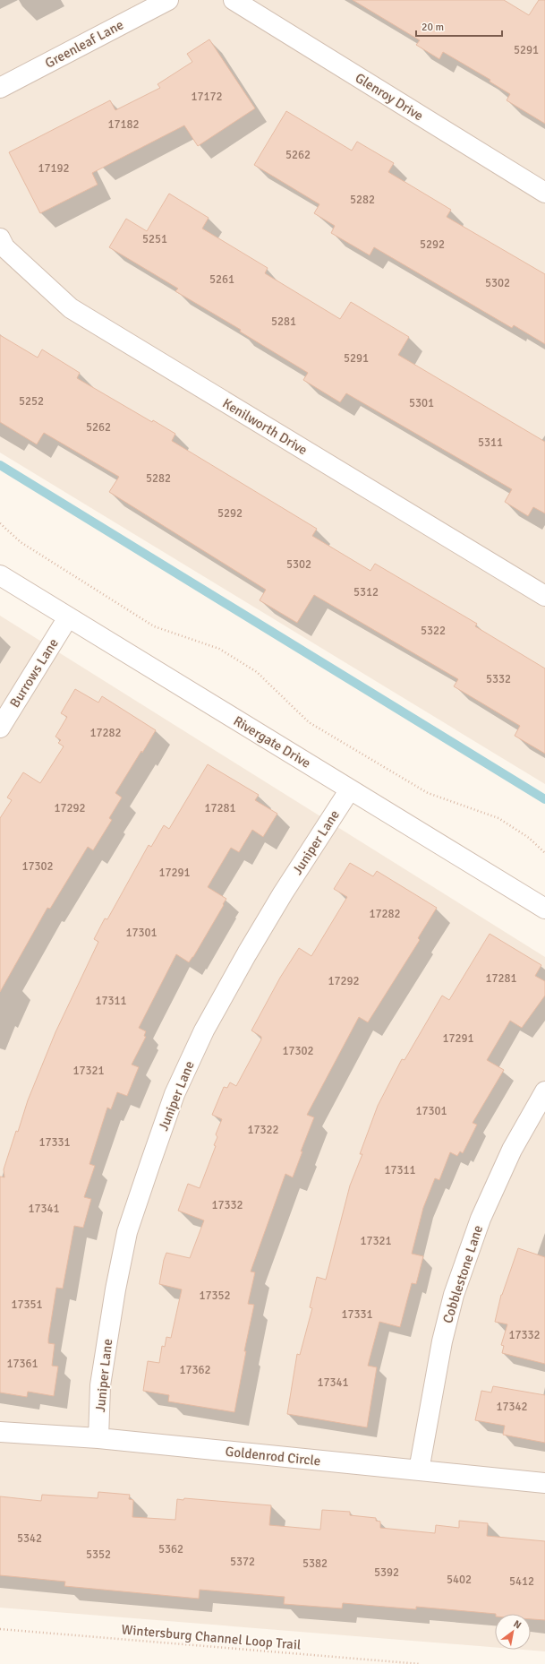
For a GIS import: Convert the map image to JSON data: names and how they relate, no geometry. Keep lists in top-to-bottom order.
{
  "streets": {
    "street": [
      "Greenleaf Lane",
      "Glenroy Drive",
      "Kenilworth Drive",
      "Burrows Lane",
      "Rivergate Drive",
      "Juniper Lane",
      "Cobblestone Lane",
      "Goldenrod Circle"
    ],
    "path": ["Wintersburg Channel Loop Trail"]
  },
  "crossings": [
    ["Burrows Lane", "Rivergate Drive"],
    ["Rivergate Drive", "Juniper Lane"],
    ["Juniper Lane", "Goldenrod Circle"],
    ["Cobblestone Lane", "Goldenrod Circle"]
  ],
  "house_numbers": [
    "5291",
    "17172",
    "17182",
    "5262",
    "17192",
    "5282",
    "5251",
    "5292",
    "5261",
    "5302",
    "5281",
    "5291",
    "5252",
    "5301",
    "5262",
    "5311",
    "5282",
    "5292",
    "5302",
    "5312",
    "5322",
    "5332",
    "17282",
    "17292",
    "17281",
    "17302",
    "17291",
    "17282",
    "17301",
    "17281",
    "17292",
    "17311",
    "17291",
    "17302",
    "17321",
    "17301",
    "17322",
    "17331",
    "17311",
    "17332",
    "17341",
    "17321",
    "17352",
    "17351",
    "17331",
    "17332",
    "17361",
    "17362",
    "17341",
    "17342",
    "5342",
    "5362",
    "5352",
    "5372",
    "5382",
    "5392",
    "5402",
    "5412"
  ],
  "scale_bar": "20 m",
  "north": "top right"
}
